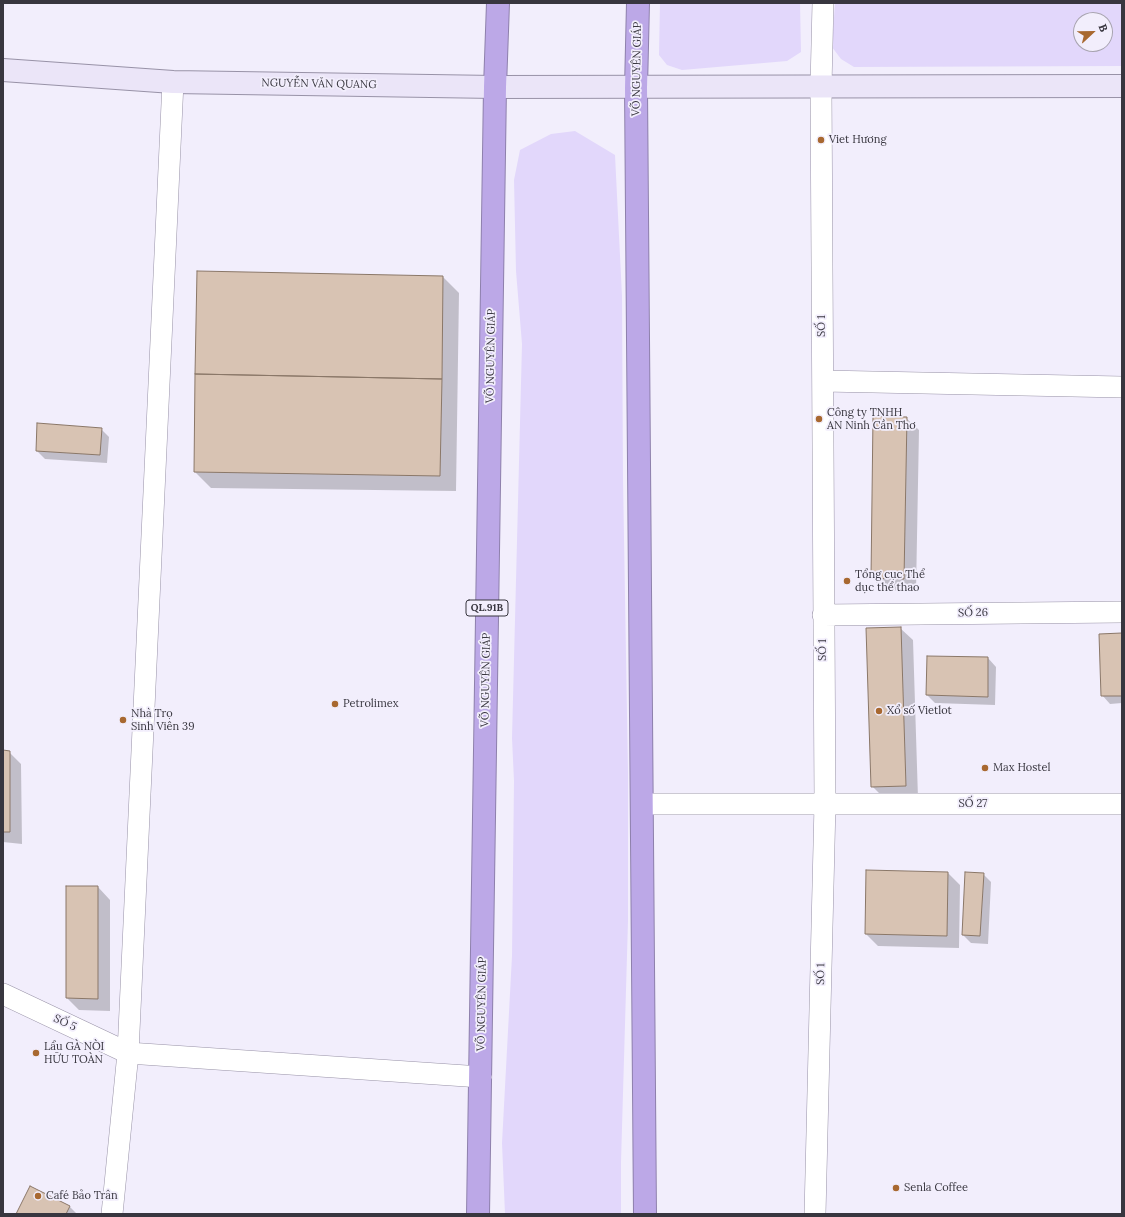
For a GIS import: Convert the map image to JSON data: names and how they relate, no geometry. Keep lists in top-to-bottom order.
{
  "streets": {
    "highway": ["VÕ NGUYÊN GIÁP", "QL.91B"],
    "street": [
      "NGUYỄN VĂN QUANG",
      "SỐ 1",
      "SỐ 26",
      "SỐ 27",
      "SỐ 5"
    ]
  },
  "crossings": [
    ["VÕ NGUYÊN GIÁP", "NGUYỄN VĂN QUANG"],
    ["VÕ NGUYÊN GIÁP", "SỐ 27"],
    ["NGUYỄN VĂN QUANG", "SỐ 1"],
    ["SỐ 1", "SỐ 26"],
    ["SỐ 1", "SỐ 27"]
  ],
  "places": [
    "Viet Hương",
    "Công ty TNHH AN Ninh Cần Thơ",
    "Tổng cục Thể dục thể thao",
    "Petrolimex",
    "Xổ số Vietlot",
    "Nhà Trọ Sinh Viên 39",
    "Max Hostel",
    "Lẩu GÀ NÒI HỮU TOÀN",
    "Senla Coffee",
    "Café Bảo Trân"
  ],
  "north": "right"
}
